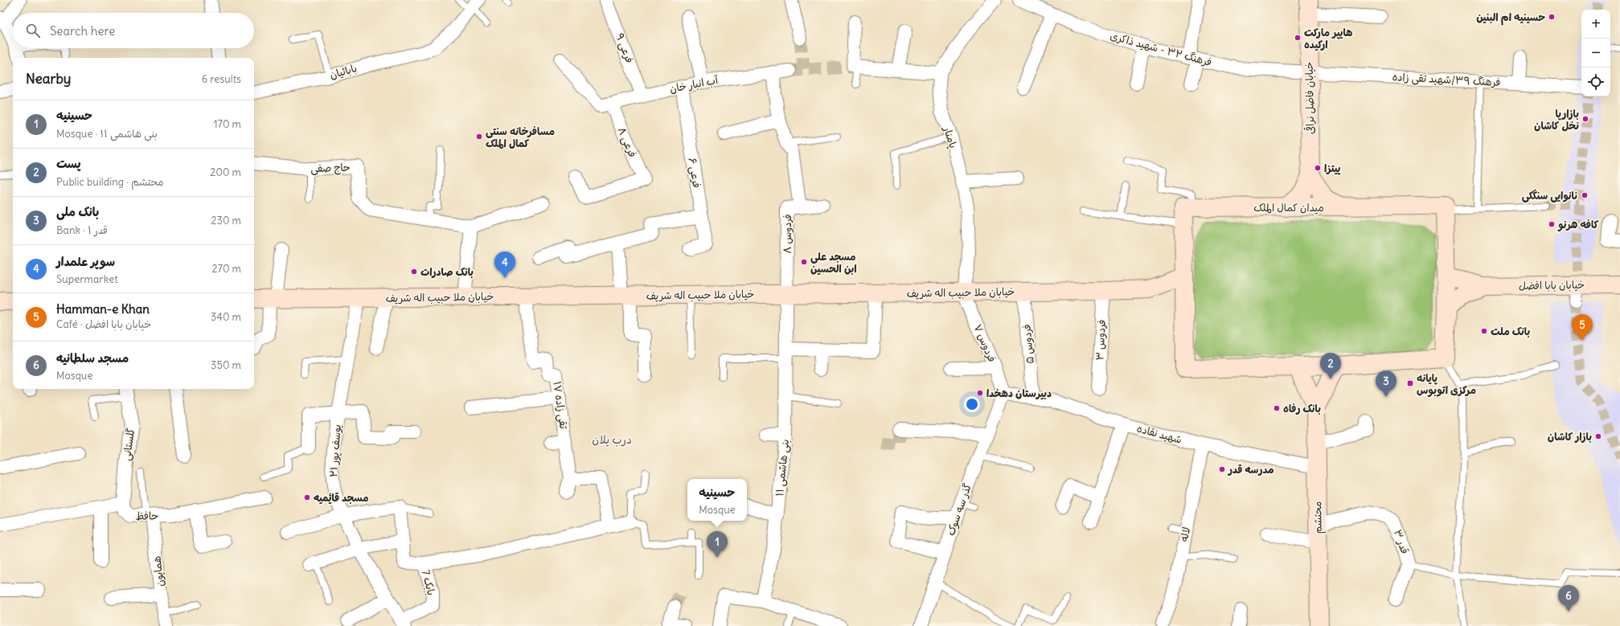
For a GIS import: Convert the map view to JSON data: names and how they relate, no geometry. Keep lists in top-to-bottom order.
{
  "streets": {
    "main road": [
      "خیابان فاضل نراقی",
      "میدان کمال الملک",
      "خیابان بابا افضل",
      "خیابان ملا حبیب اله شریف",
      "محتشم"
    ],
    "street": [
      "فرعی ۹",
      "فرهنگ ۳۲ - شهید ذاکری",
      "بابائیان",
      "فرهنگ ۳۹/شهید تقی زاده",
      "آب انبار خان",
      "پامنار",
      "فرعی ۸",
      "حاج صفی",
      "فرعی ۶",
      "فردوس ۸",
      "فردوس ۳",
      "فردوس ۷",
      "فردوس ۵",
      "تقی زاده ۱۷",
      "شهید نقاده",
      "گلستانی",
      "یوسف پور ۲۱",
      "بنی هاشمی ۱۱",
      "گذر سه سوک",
      "حافظ",
      "لاله",
      "قدر ۳",
      "همایون",
      "بابک 7"
    ]
  },
  "crossings": [
    ["فرعی ۹", "آب انبار خان"],
    ["فرهنگ ۳۲ - شهید ذاکری", "فرهنگ ۳۹/شهید تقی زاده"],
    ["فرهنگ ۳۲ - شهید ذاکری", "خیابان فاضل نراقی"],
    ["فرهنگ ۳۹/شهید تقی زاده", "خیابان فاضل نراقی"],
    ["آب انبار خان", "فرعی ۸"],
    ["آب انبار خان", "فرعی ۶"],
    ["خیابان فاضل نراقی", "میدان کمال الملک"],
    ["پامنار", "خیابان ملا حبیب اله شریف"],
    ["پامنار", "فردوس ۷"],
    ["فردوس ۸", "خیابان ملا حبیب اله شریف"],
    ["فردوس ۸", "بنی هاشمی ۱۱"],
    ["خیابان ملا حبیب اله شریف", "فردوس ۳"],
    ["خیابان ملا حبیب اله شریف", "فردوس ۷"],
    ["خیابان ملا حبیب اله شریف", "فردوس ۵"],
    ["خیابان ملا حبیب اله شریف", "تقی زاده ۱۷"],
    ["خیابان ملا حبیب اله شریف", "یوسف پور ۲۱"],
    ["خیابان ملا حبیب اله شریف", "بنی هاشمی ۱۱"],
    ["فردوس ۷", "شهید نقاده"],
    ["فردوس ۷", "گذر سه سوک"],
    ["فردوس ۵", "شهید نقاده"],
    ["شهید نقاده", "گذر سه سوک"],
    ["شهید نقاده", "محتشم"],
    ["شهید نقاده", "لاله"],
    ["گلستانی", "حافظ"],
    ["یوسف پور ۲۱", "بابک 7"],
    ["حافظ", "همایون"],
    ["محتشم", "قدر ۳"]
  ],
  "districts": ["درب یلان"],
  "places": {
    "other": [
      "حسینیه ام البنین",
      "هایپر مارکت ارکیده",
      "بازارپا نخل کاشان",
      "مسافرخانه سنتی کمال الملک",
      "پیتزا",
      "نانوایی سنگکی",
      "کافه هرنو",
      "مسجد علی ابن الحسین",
      "بانک صادرات",
      "بانک ملت",
      "دبیرستان دهخدا",
      "بانک رفاه",
      "بازار کاشان",
      "مدرسه قدر",
      "مسجد قایٔمیه"
    ],
    "transit": ["پایانه مرکزی اتوبوس"]
  },
  "page": {
    "map_buttons": ["+", "−"],
    "search": "Search here",
    "heading": ["Nearby", "6 results"],
    "list": [
      {
        "mark": "1",
        "name": "حسینیه",
        "note": "Mosque · بنی هاشمی ۱۱",
        "value": "170 m"
      },
      {
        "mark": "2",
        "name": "پست",
        "note": "Public building · محتشم",
        "value": "200 m"
      },
      {
        "mark": "3",
        "name": "بانک ملی",
        "note": "Bank · قدر ۱",
        "value": "230 m"
      },
      {
        "mark": "4",
        "name": "سوپر علمدار",
        "note": "Supermarket",
        "value": "270 m"
      },
      {
        "mark": "5",
        "name": "Hamman-e Khan",
        "note": "Café · خیابان بابا افضل",
        "value": "340 m"
      },
      {
        "mark": "6",
        "name": "مسجد سلطانیه",
        "note": "Mosque",
        "value": "350 m"
      }
    ],
    "pins": [
      "4",
      "5",
      "2",
      "3",
      "1",
      "6"
    ],
    "popup": ["حسینیه", "Mosque"]
  }
}
